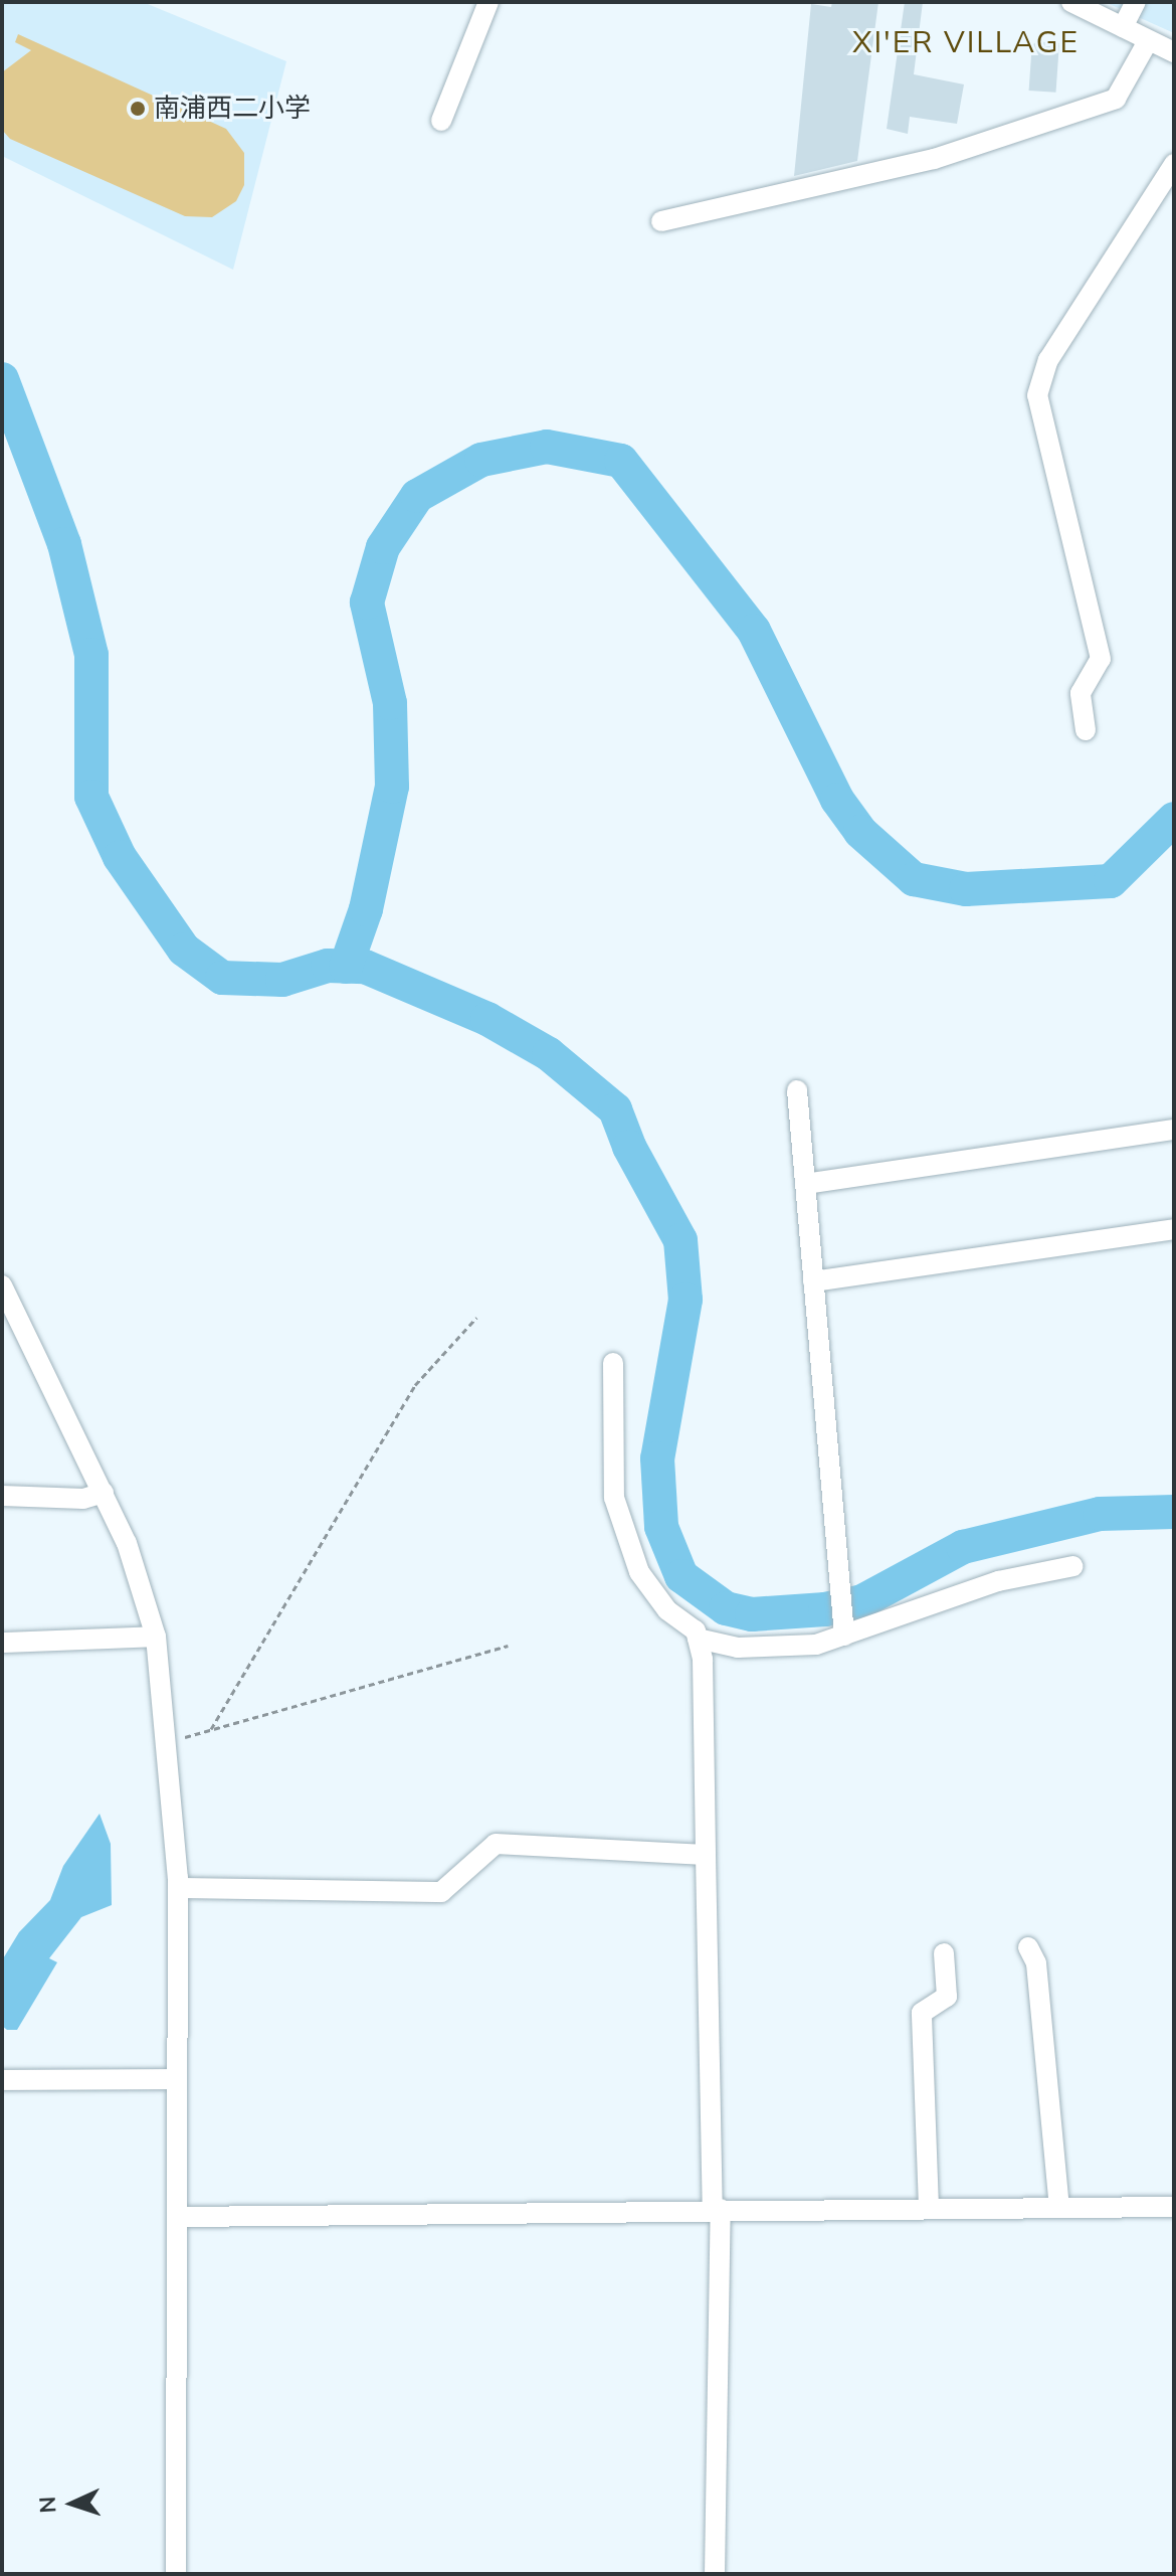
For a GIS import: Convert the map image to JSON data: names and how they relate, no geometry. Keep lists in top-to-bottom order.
{
  "districts": ["XI'ER VILLAGE"],
  "places": ["南浦西二小学"],
  "north": "left"
}
